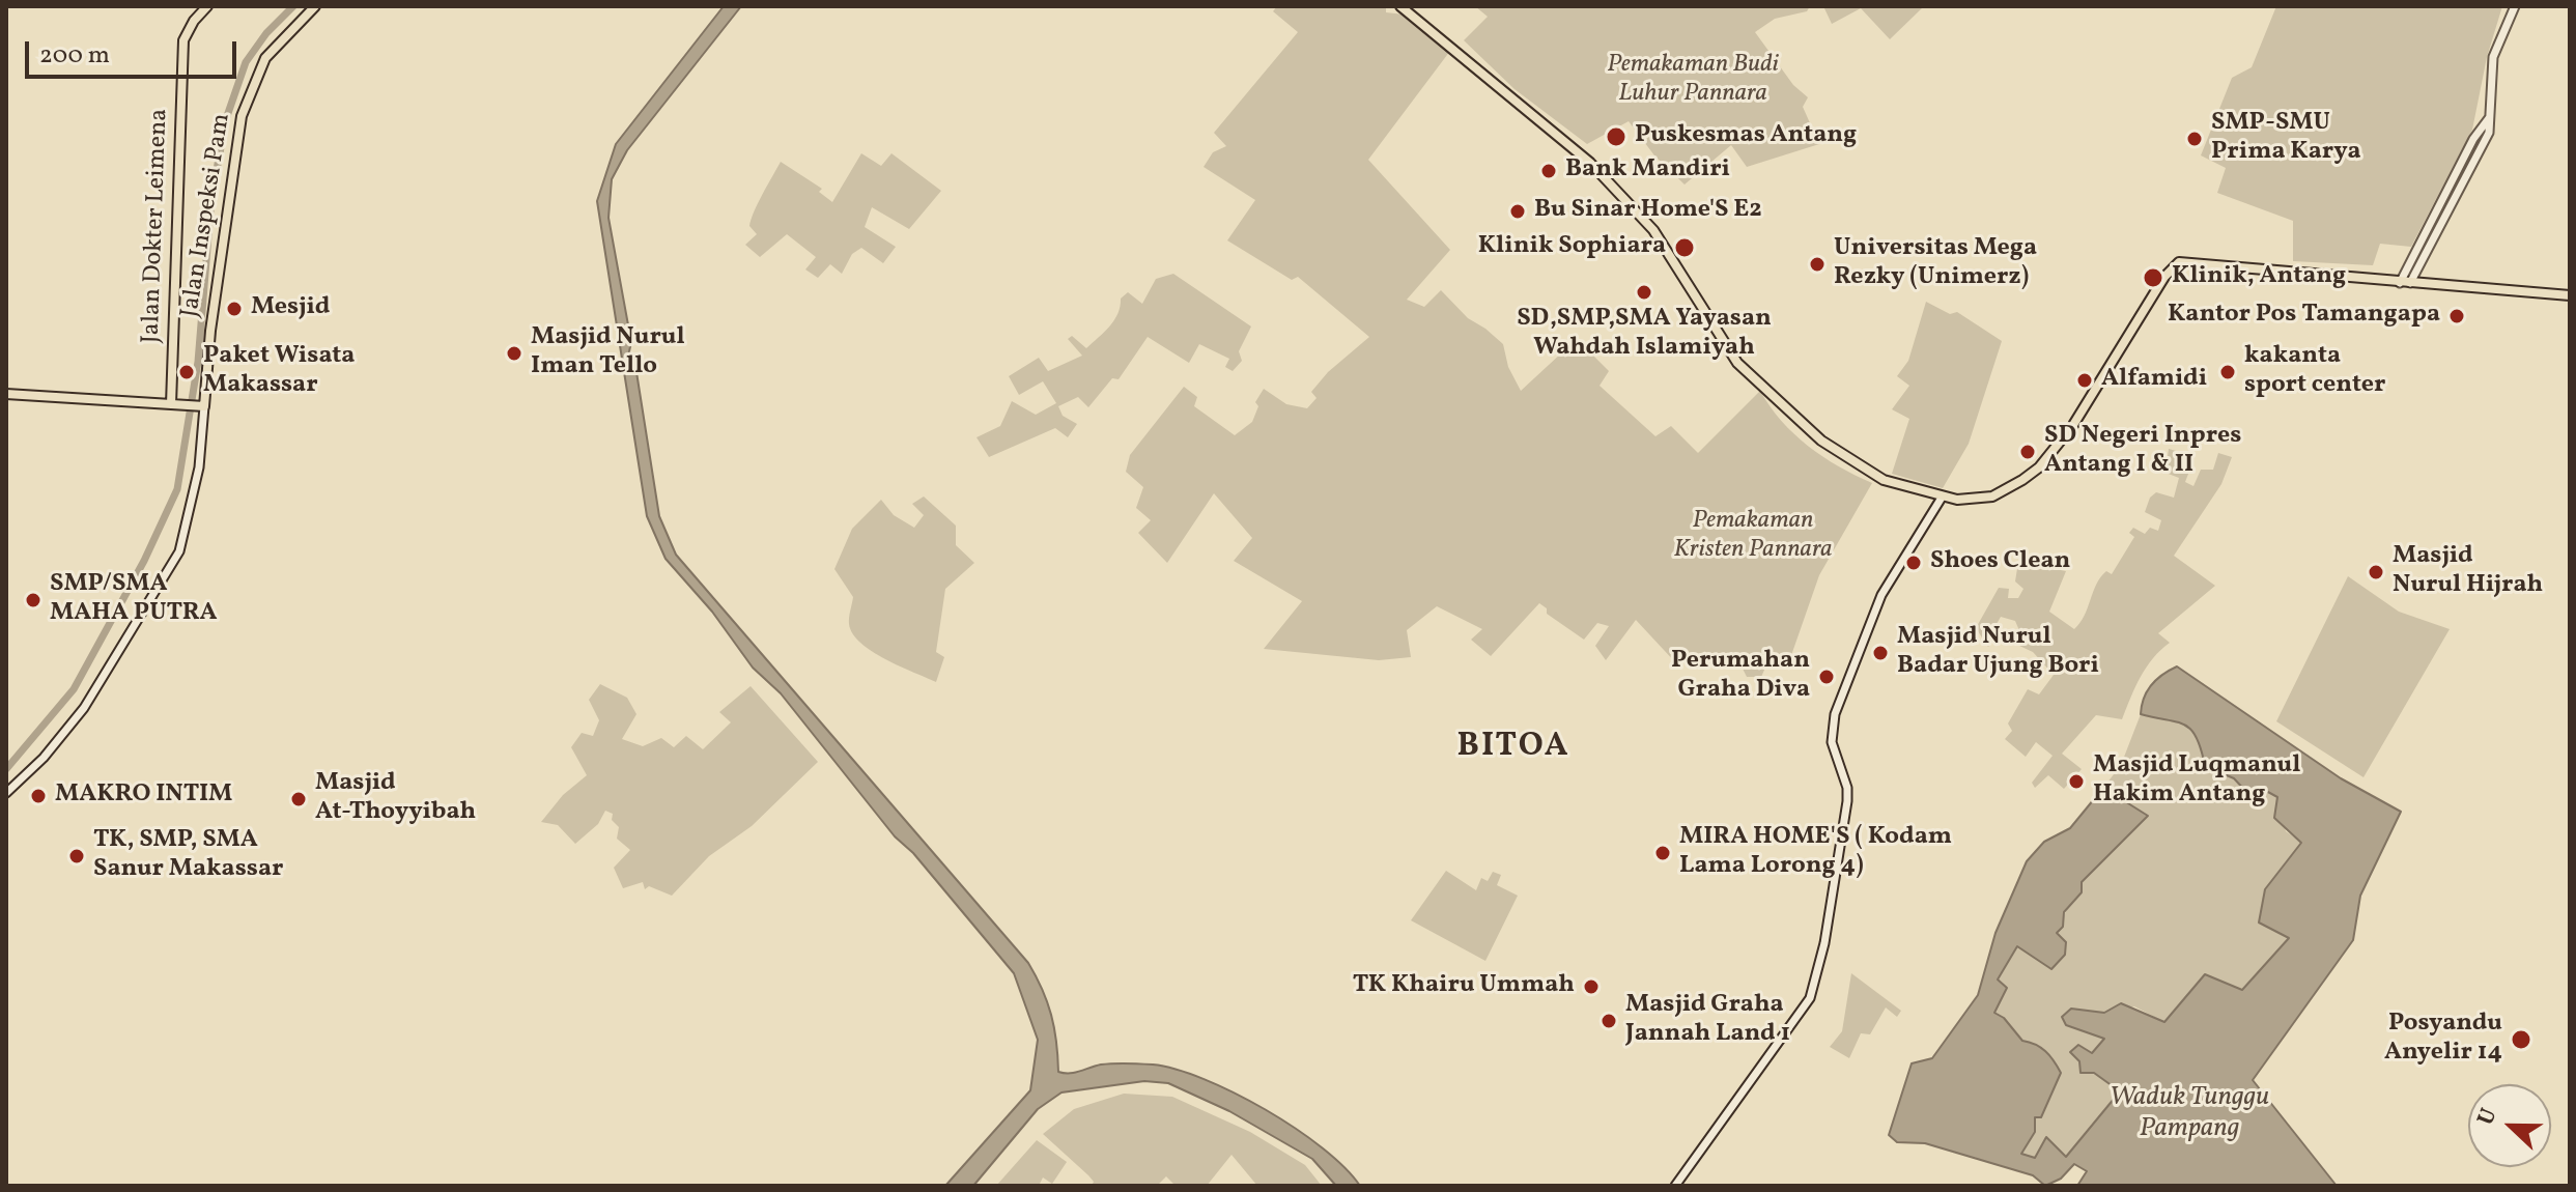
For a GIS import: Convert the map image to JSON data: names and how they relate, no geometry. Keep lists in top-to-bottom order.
{
  "streets": {
    "main road": ["Jalan Inspeksi Pam", "Jalan Dokter Leimena"]
  },
  "districts": ["BITOA"],
  "water": ["Waduk Tunggu Pampang"],
  "parks": ["Pemakaman Budi Luhur Pannara", "Pemakaman Kristen Pannara"],
  "places": [
    "Puskesmas Antang",
    "SMP-SMU Prima Karya",
    "Bank Mandiri",
    "Bu Sinar Home'S E2",
    "Klinik Sophiara",
    "Universitas Mega Rezky (Unimerz)",
    "Klinik, Antang",
    "SD,SMP,SMA Yayasan Wahdah Islamiyah",
    "Mesjid",
    "Kantor Pos Tamangapa",
    "Masjid Nurul Iman Tello",
    "Paket Wisata Makassar",
    "kakanta sport center",
    "Alfamidi",
    "SD Negeri Inpres Antang I & II",
    "Shoes Clean",
    "Masjid Nurul Hijrah",
    "SMP/SMA MAHA PUTRA",
    "Masjid Nurul Badar Ujung Bori",
    "Perumahan Graha Diva",
    "Masjid Luqmanul Hakim Antang",
    "MAKRO INTIM",
    "Masjid At-Thoyyibah",
    "MIRA HOME'S ( Kodam Lama Lorong 4)",
    "TK, SMP, SMA Sanur Makassar",
    "TK Khairu Ummah",
    "Masjid Graha Jannah Land 1",
    "Posyandu Anyelir 14"
  ],
  "scale_bar": "200 m",
  "north": "left"
}
